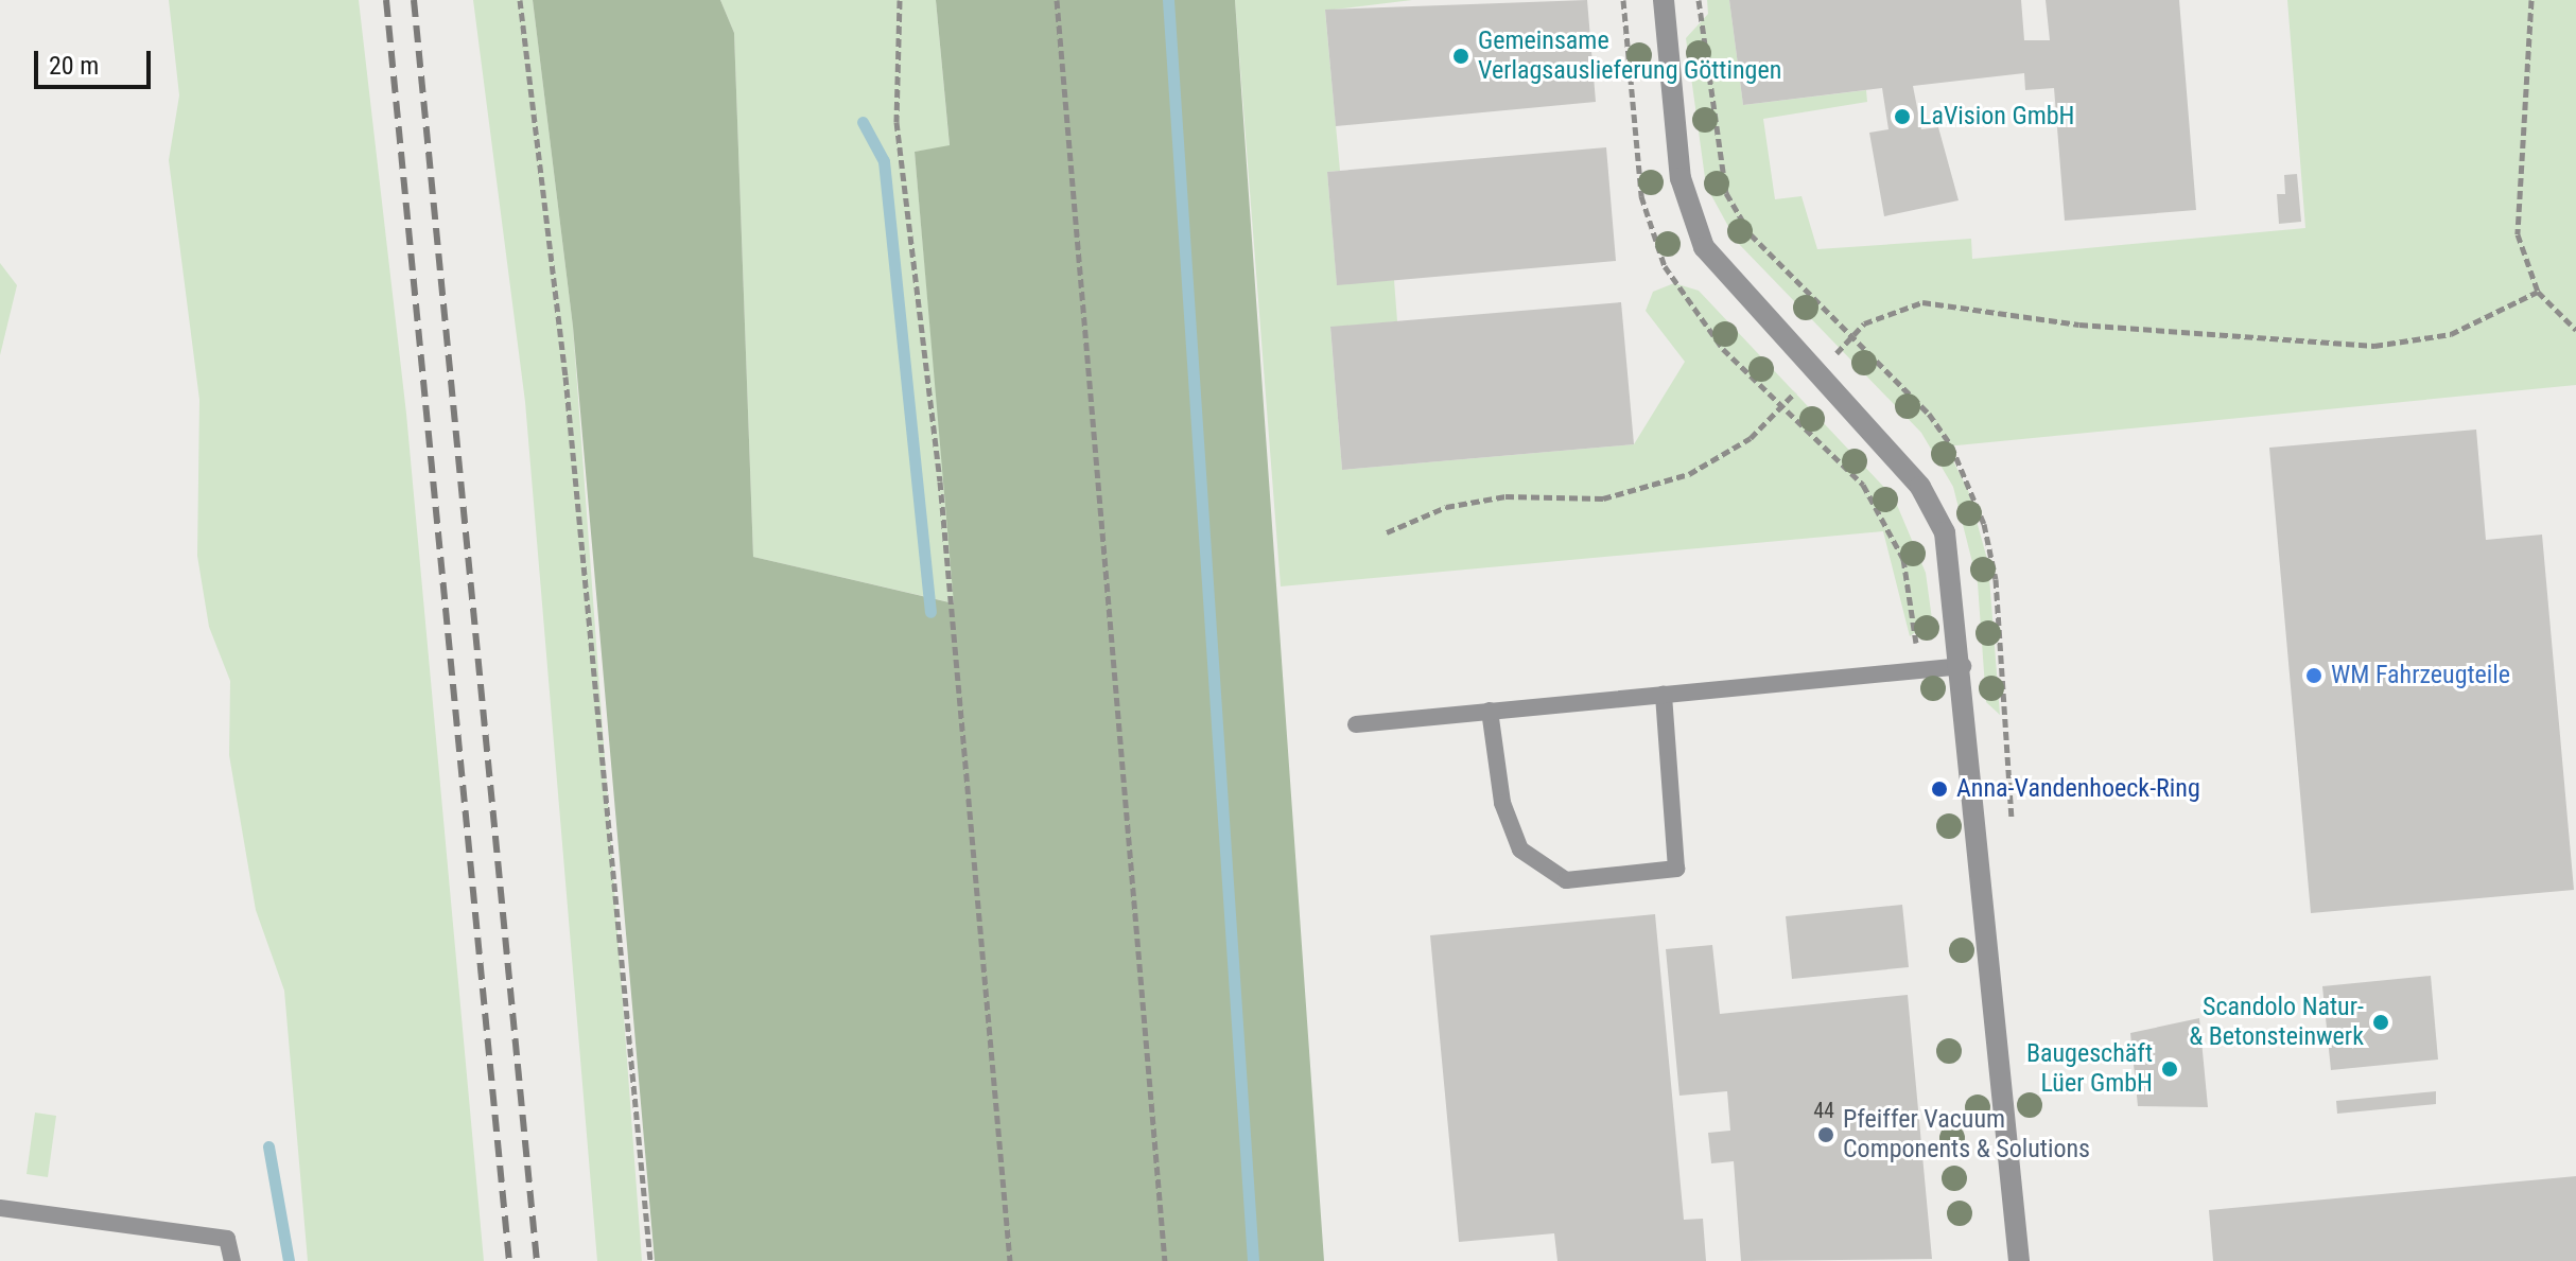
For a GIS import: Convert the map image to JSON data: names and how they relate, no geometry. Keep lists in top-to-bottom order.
{
  "places": [
    "Gemeinsame Verlagsauslieferung Göttingen",
    "LaVision GmbH",
    "WM Fahrzeugteile",
    "Anna-Vandenhoeck-Ring",
    "Scandolo Natur- & Betonsteinwerk",
    "Baugeschäft Lüer GmbH",
    "Pfeiffer Vacuum Components & Solutions"
  ],
  "house_numbers": ["44"],
  "scale_bar": "20 m"
}
